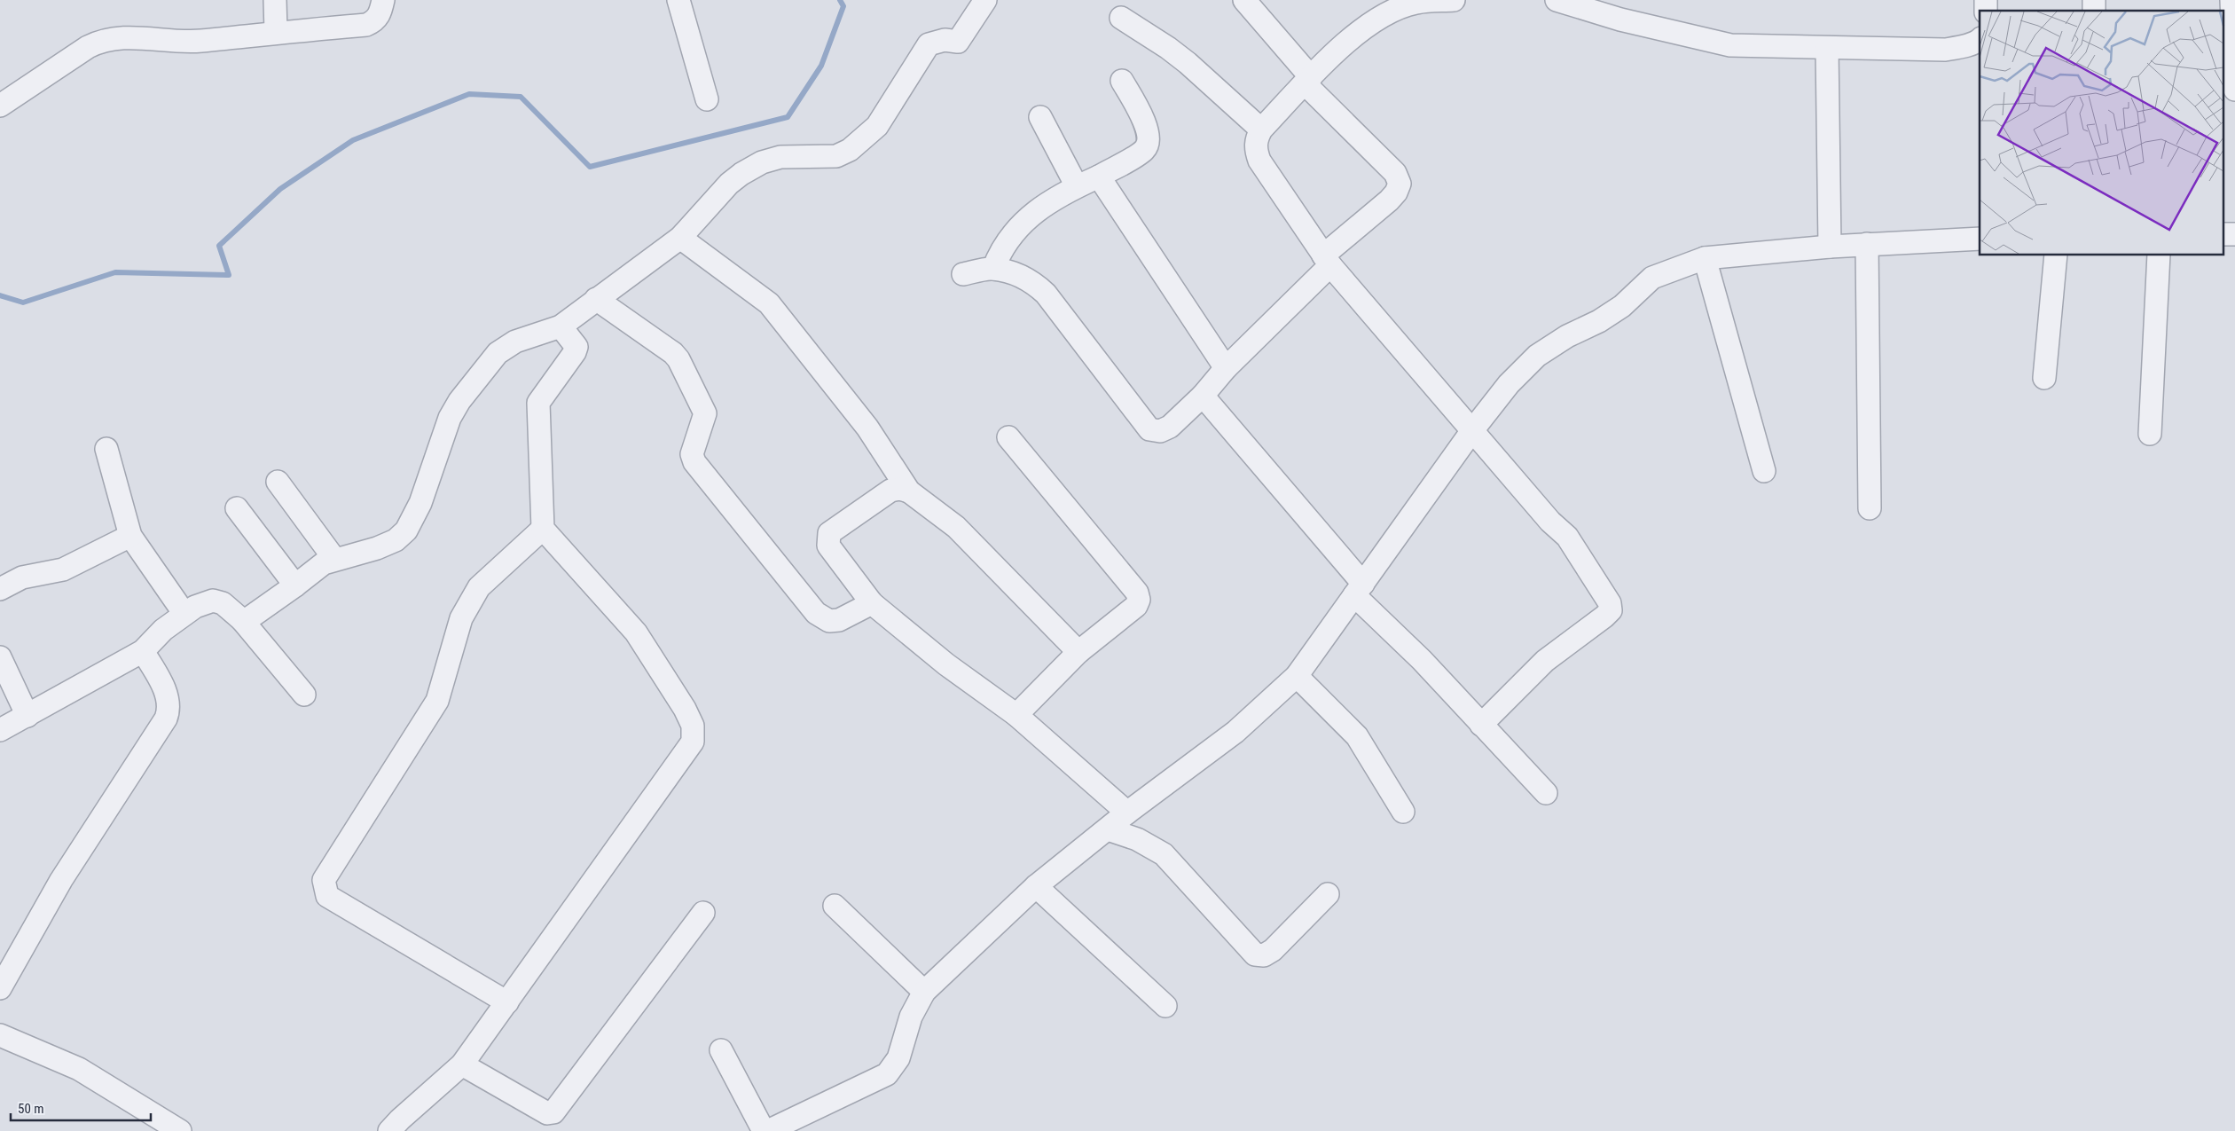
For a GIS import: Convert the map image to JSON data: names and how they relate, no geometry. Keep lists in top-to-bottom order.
{
  "scale_bar": "50 m"
}
